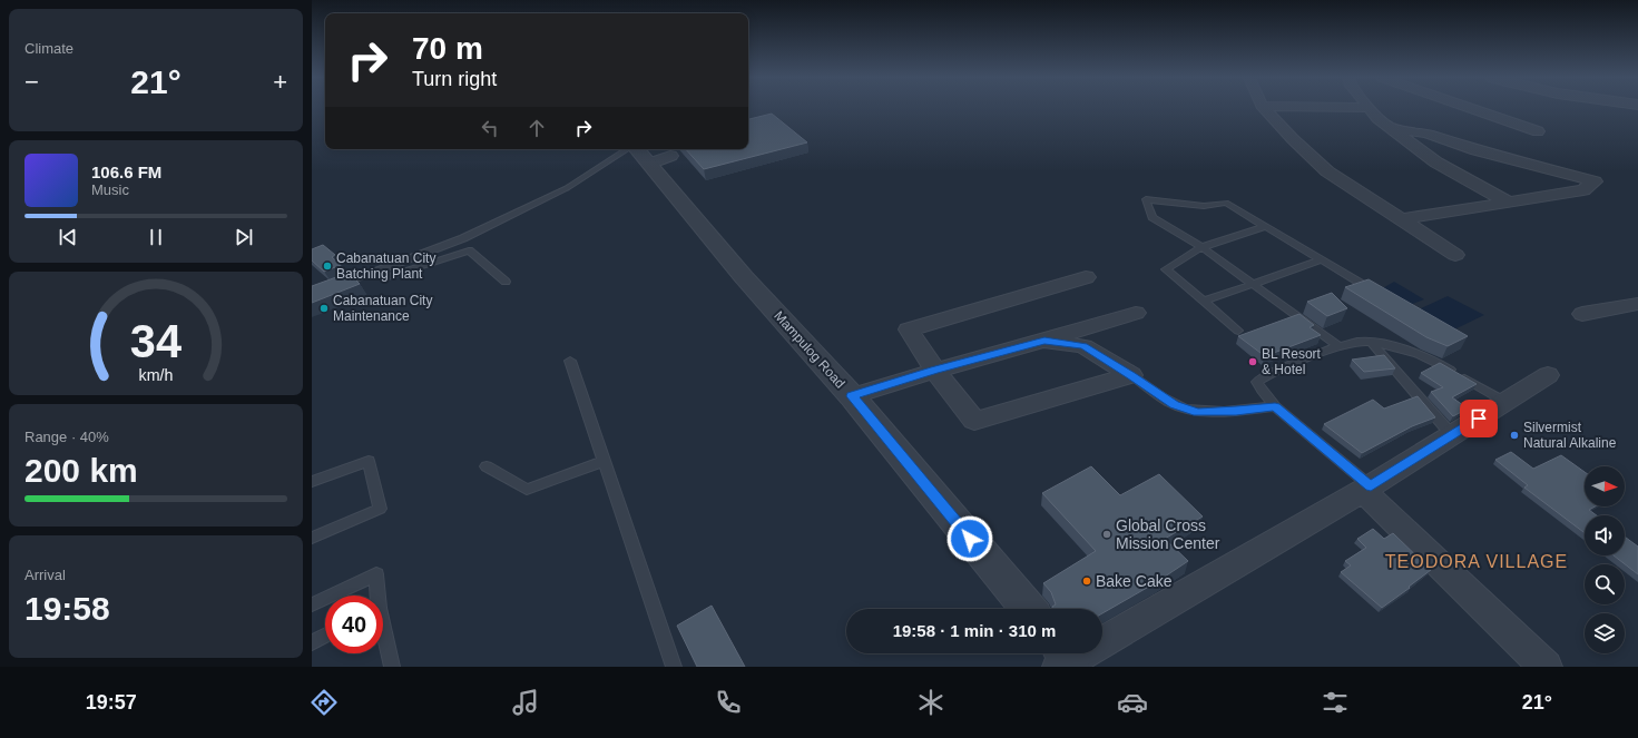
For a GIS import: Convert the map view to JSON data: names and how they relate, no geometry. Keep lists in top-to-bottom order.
{
  "streets": {
    "street": ["Mampulog Road"]
  },
  "districts": ["TEODORA VILLAGE"],
  "places": [
    "Cabanatuan City Batching Plant",
    "Cabanatuan City Maintenance",
    "BL Resort & Hotel",
    "Silvermist Natural Alkaline",
    "Global Cross Mission Center",
    "Bake Cake"
  ],
  "north": "right",
  "page": {
    "tile": [
      "Climate",
      ["Range · 40%", "200 km"],
      ["Arrival", "19:58"]
    ],
    "turn": ["70 m", "Turn right"],
    "heat": ["−", "21°", "+"],
    "song": ["106.6 FM", "Music"],
    "limit": "40",
    "trip": "19:58 · 1 min · 310 m",
    "tabs": ["19:57", "21°"],
    "gauge": ["34", "km/h"]
  }
}
